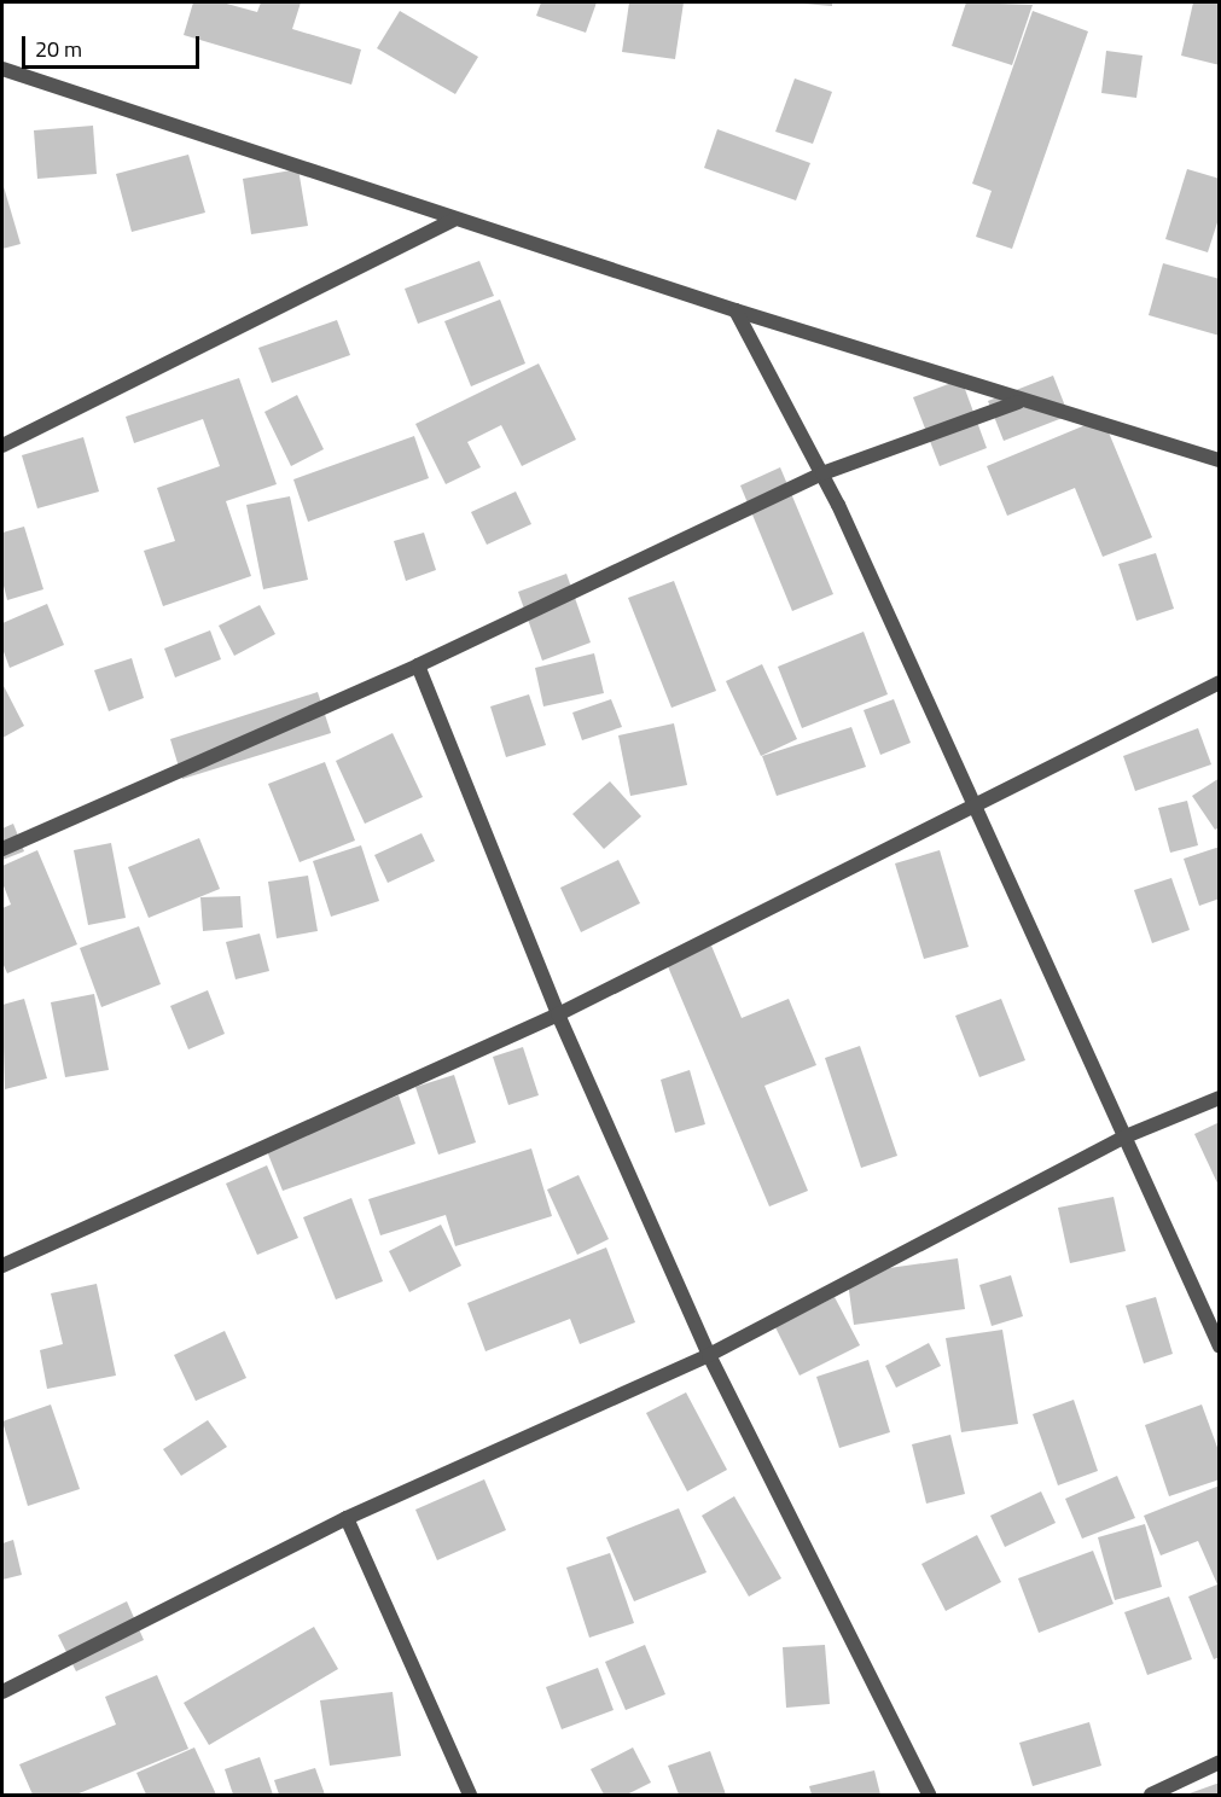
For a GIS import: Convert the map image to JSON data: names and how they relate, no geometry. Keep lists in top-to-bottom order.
{
  "scale_bar": "20 m"
}
